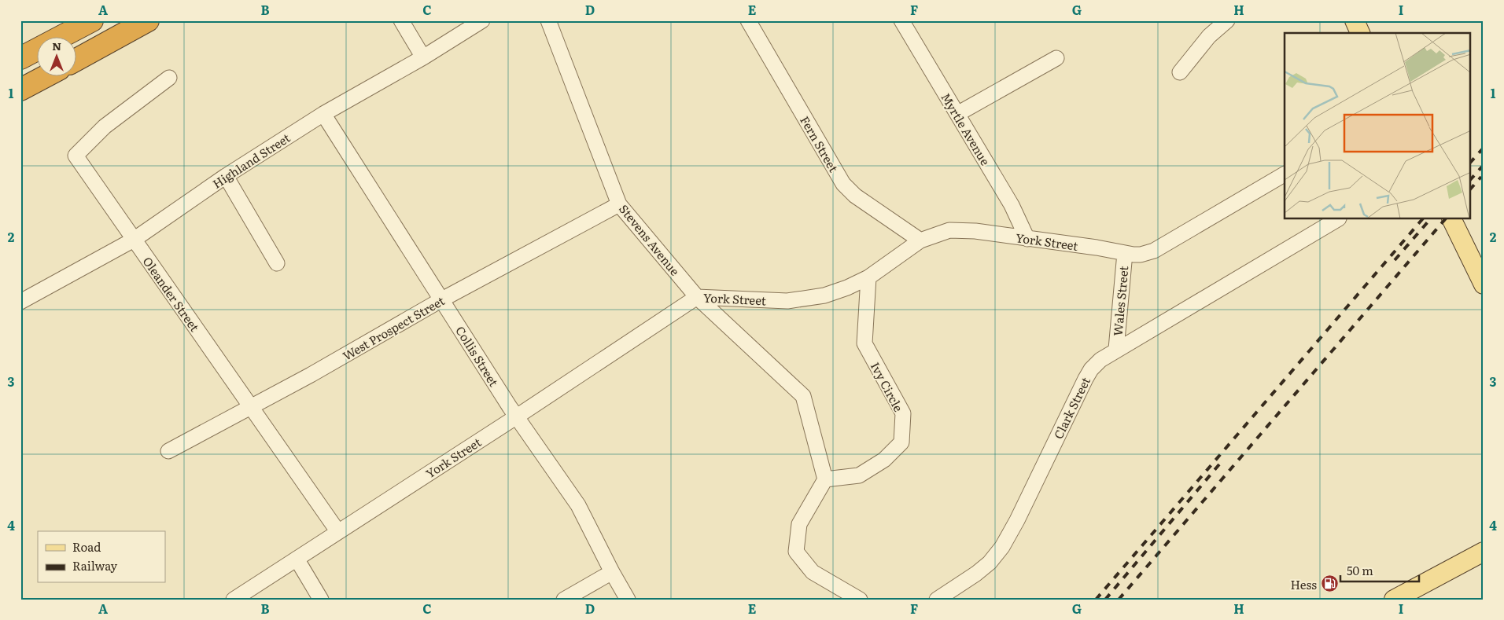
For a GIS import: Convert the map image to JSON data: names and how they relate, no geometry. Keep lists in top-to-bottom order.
{
  "streets": {
    "street": [
      "Myrtle Avenue",
      "Fern Street",
      "Highland Street",
      "Stevens Avenue",
      "York Street",
      "Oleander Street",
      "Wales Street",
      "West Prospect Street",
      "Collis Street",
      "Ivy Circle",
      "Clark Street"
    ]
  },
  "crossings": [
    ["Myrtle Avenue", "York Street"],
    ["Fern Street", "York Street"],
    ["Highland Street", "Oleander Street"],
    ["Highland Street", "Collis Street"],
    ["Stevens Avenue", "York Street"],
    ["Stevens Avenue", "West Prospect Street"],
    ["Stevens Avenue", "Ivy Circle"],
    ["York Street", "Oleander Street"],
    ["York Street", "Wales Street"],
    ["York Street", "Collis Street"],
    ["York Street", "Ivy Circle"],
    ["Oleander Street", "West Prospect Street"],
    ["Wales Street", "Clark Street"],
    ["West Prospect Street", "Collis Street"]
  ],
  "places": {
    "fuel station": ["Hess"]
  },
  "legend": ["Road", "Railway"],
  "scale_bar": "50 m",
  "north": "top",
  "grid": {
    "columns": [
      "A",
      "B",
      "C",
      "D",
      "E",
      "F",
      "G",
      "H",
      "I"
    ],
    "rows": [
      "1",
      "2",
      "3",
      "4"
    ]
  }
}
